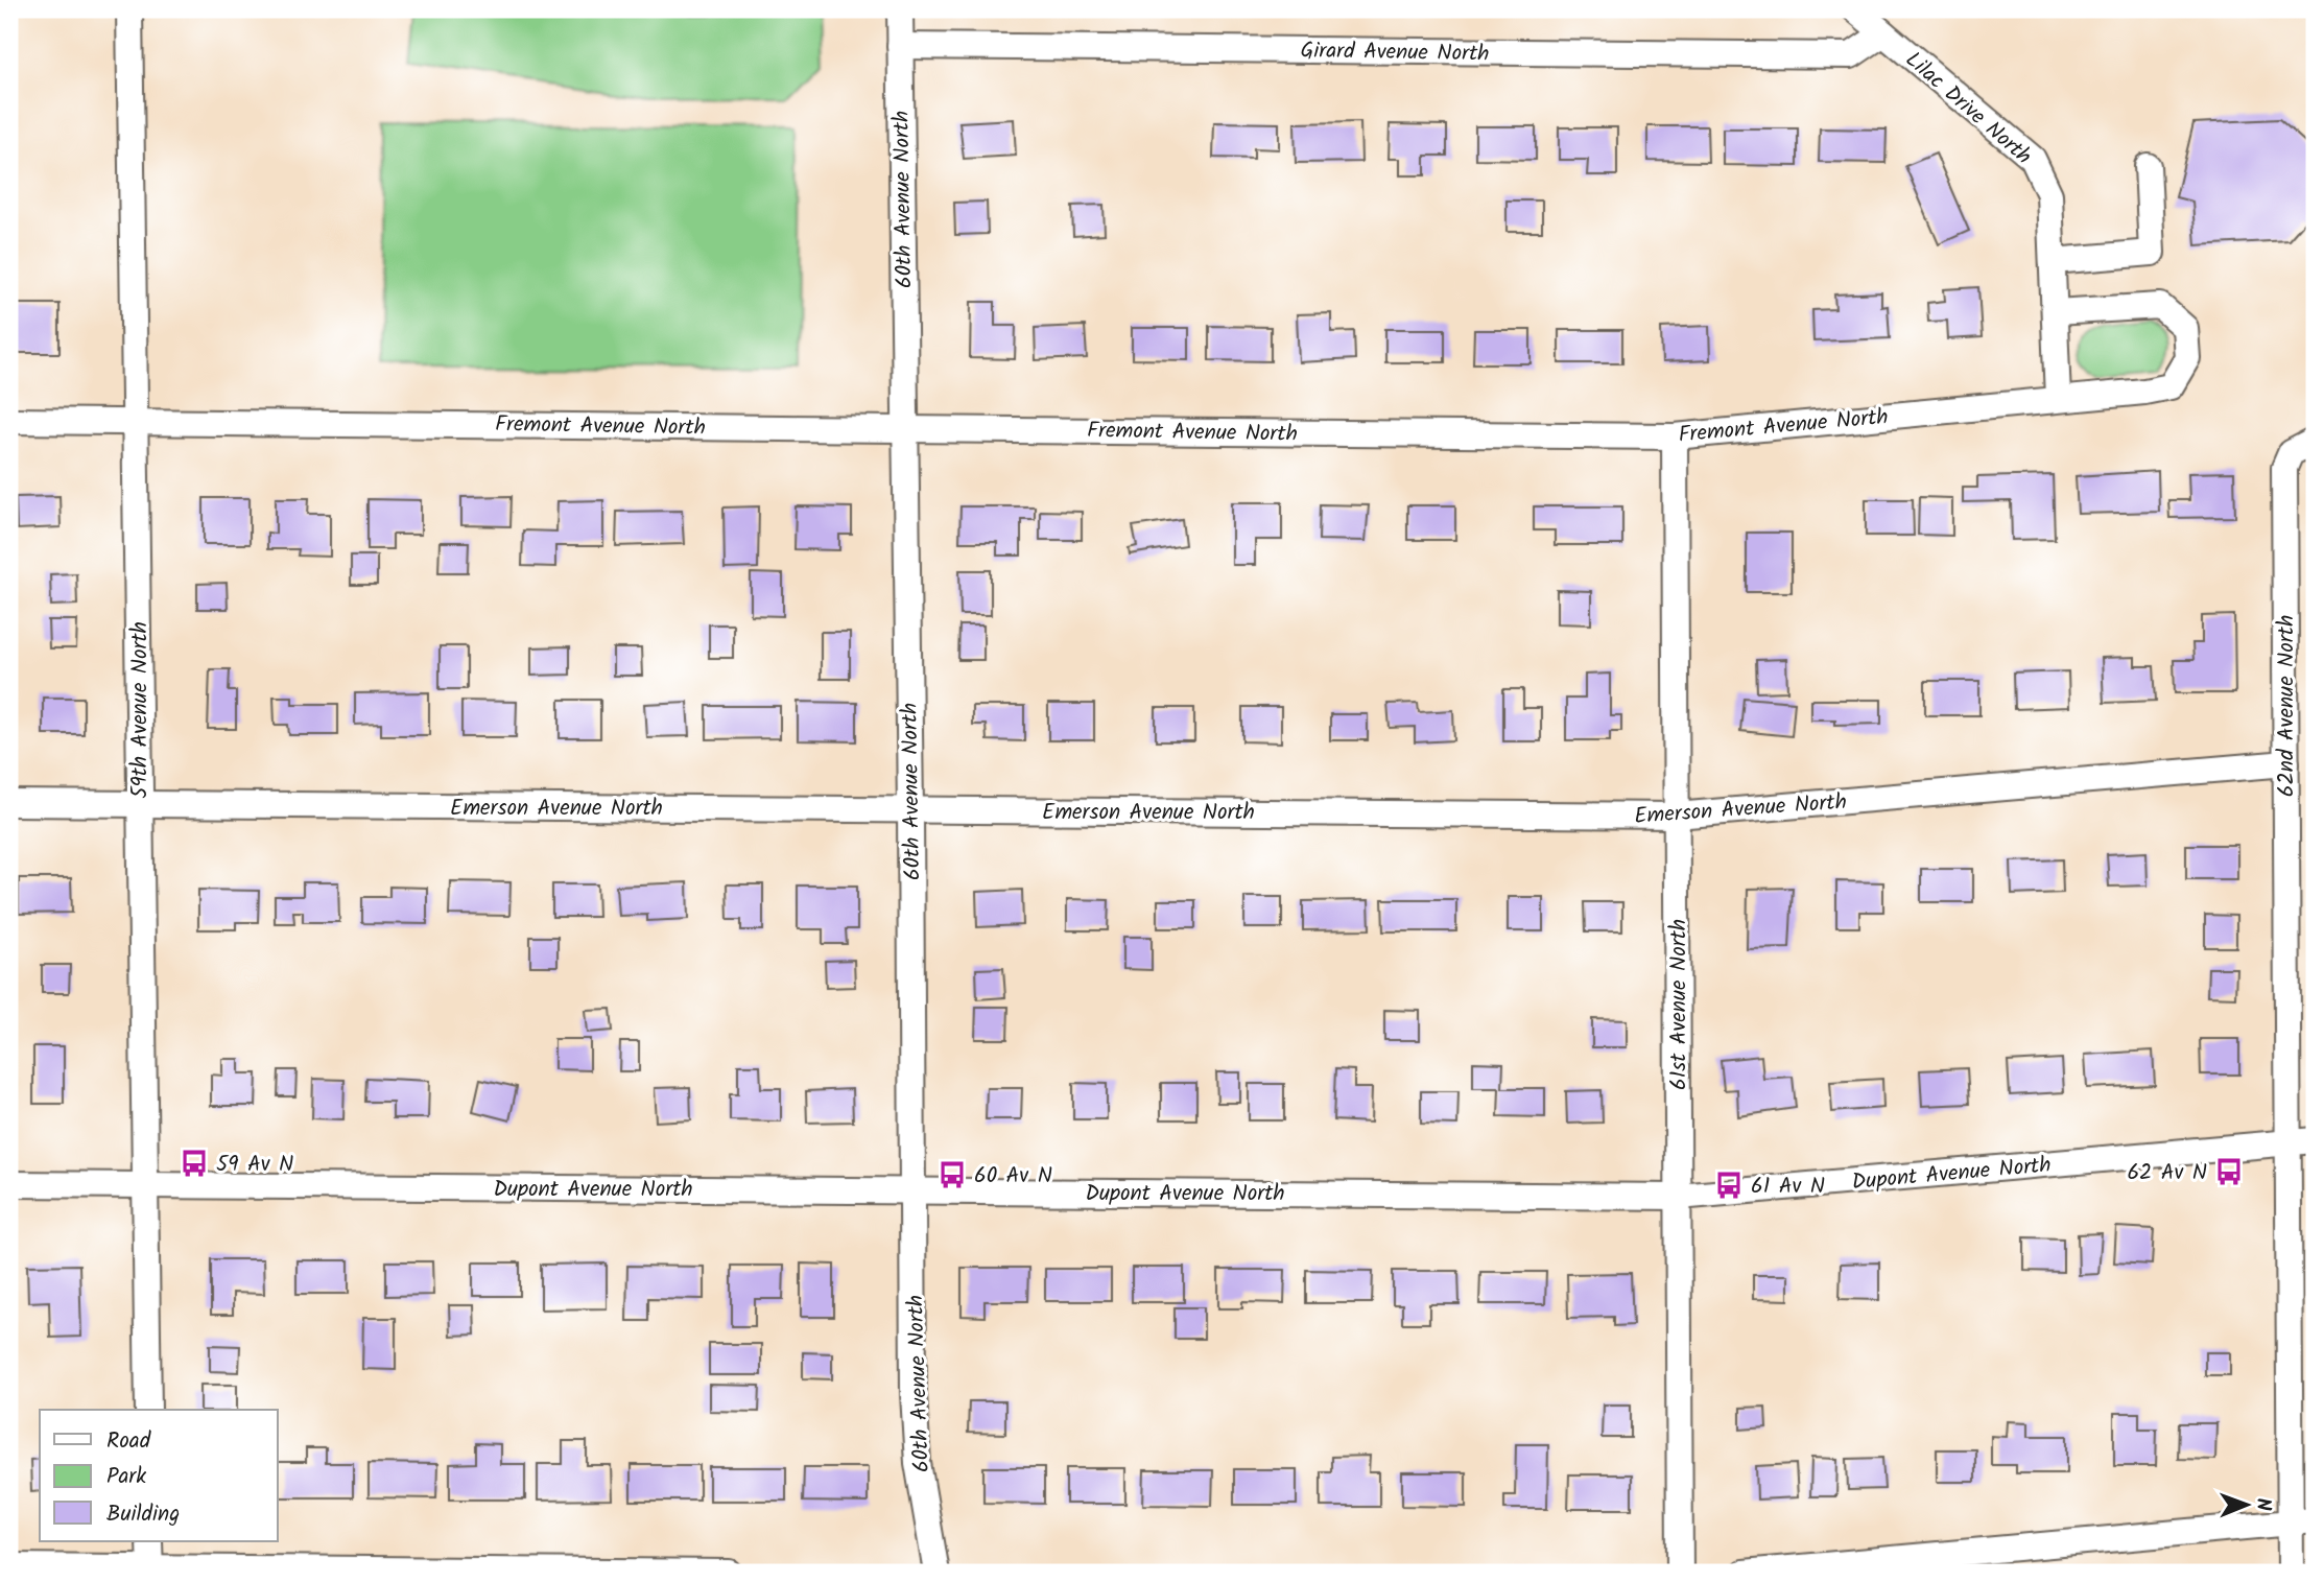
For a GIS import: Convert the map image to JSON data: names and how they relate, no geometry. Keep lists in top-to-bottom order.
{
  "streets": {
    "street": [
      "Girard Avenue North",
      "Lilac Drive North",
      "60th Avenue North",
      "Fremont Avenue North",
      "62nd Avenue North",
      "59th Avenue North",
      "Emerson Avenue North",
      "61st Avenue North",
      "Dupont Avenue North"
    ]
  },
  "crossings": [
    ["Girard Avenue North", "Lilac Drive North"],
    ["Girard Avenue North", "60th Avenue North"],
    ["Lilac Drive North", "Fremont Avenue North"],
    ["60th Avenue North", "Fremont Avenue North"],
    ["60th Avenue North", "Emerson Avenue North"],
    ["60th Avenue North", "Dupont Avenue North"],
    ["Fremont Avenue North", "59th Avenue North"],
    ["Fremont Avenue North", "61st Avenue North"],
    ["62nd Avenue North", "Emerson Avenue North"],
    ["62nd Avenue North", "Dupont Avenue North"],
    ["59th Avenue North", "Emerson Avenue North"],
    ["59th Avenue North", "Dupont Avenue North"],
    ["Emerson Avenue North", "61st Avenue North"],
    ["61st Avenue North", "Dupont Avenue North"]
  ],
  "places": {
    "bus stop": [
      "59 Av N",
      "62 Av N",
      "60 Av N",
      "61 Av N"
    ]
  },
  "legend": ["Road", "Park", "Building"],
  "north": "right"
}
